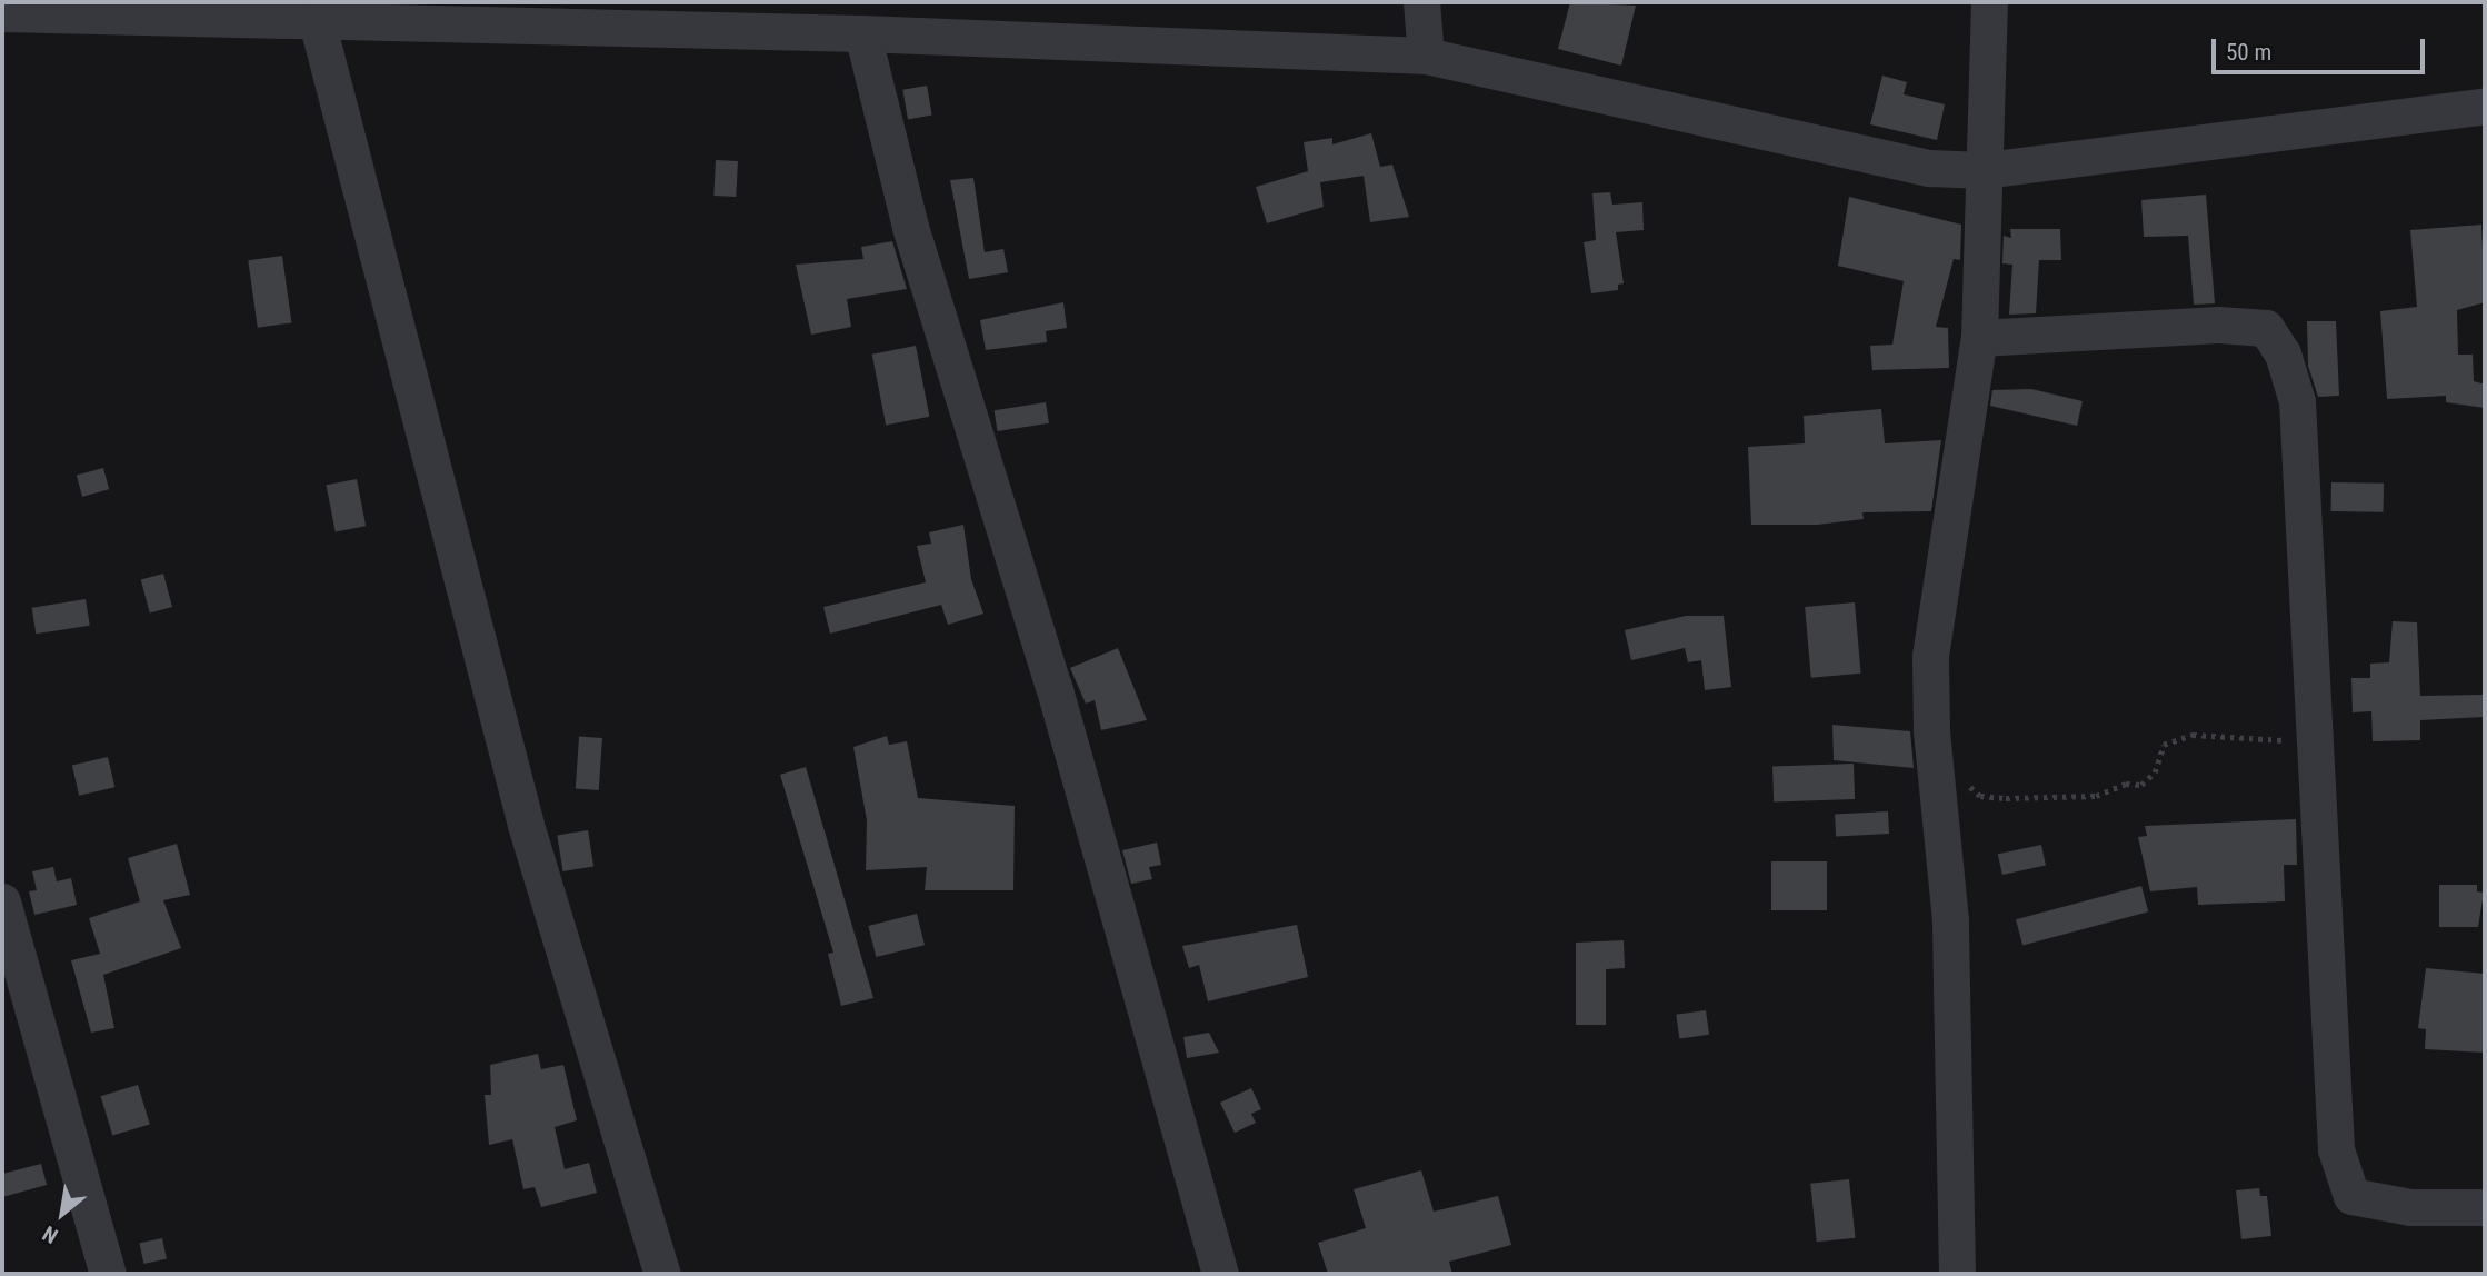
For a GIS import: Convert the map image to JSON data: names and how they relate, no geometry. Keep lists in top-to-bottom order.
{
  "scale_bar": "50 m",
  "north": "bottom left"
}
